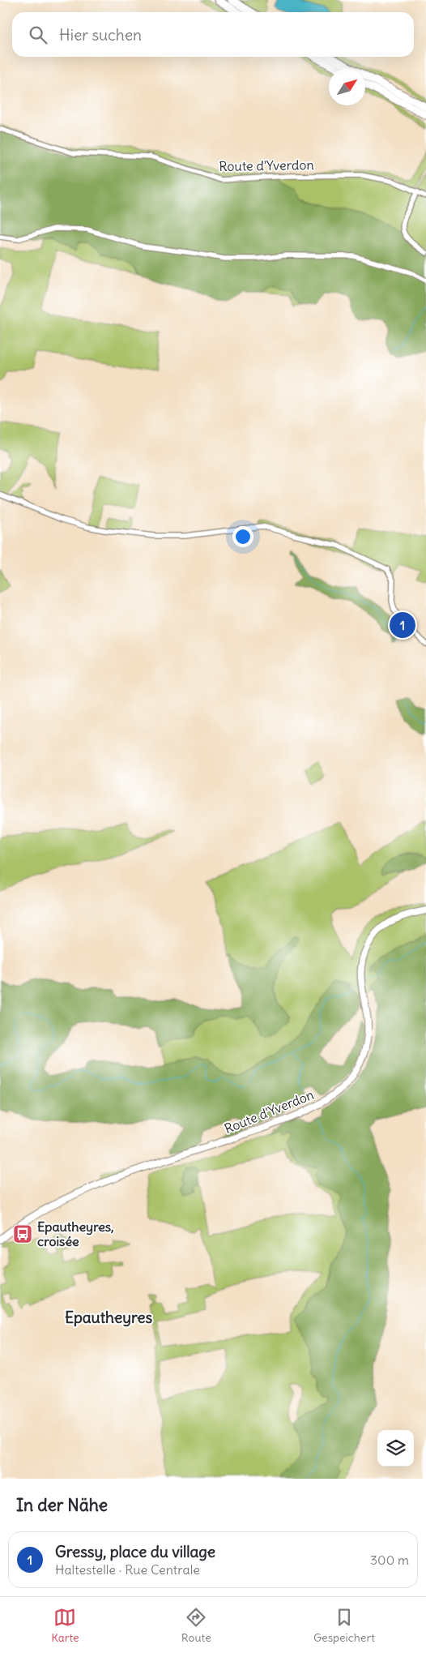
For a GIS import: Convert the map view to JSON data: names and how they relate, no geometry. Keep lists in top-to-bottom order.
{
  "streets": {
    "main road": ["Route d'Yverdon"]
  },
  "districts": ["Epautheyres"],
  "places": {
    "bus stop": ["Epautheyres, croisée"]
  },
  "north": "top right",
  "page": {
    "search": "Hier suchen",
    "pins": "1",
    "heading": "In der Nähe",
    "list": [
      {
        "mark": "1",
        "name": "Gressy, place du village",
        "note": "Haltestelle · Rue Centrale",
        "value": "300 m"
      }
    ],
    "nav": ["Karte", "Route", "Gespeichert"]
  }
}
